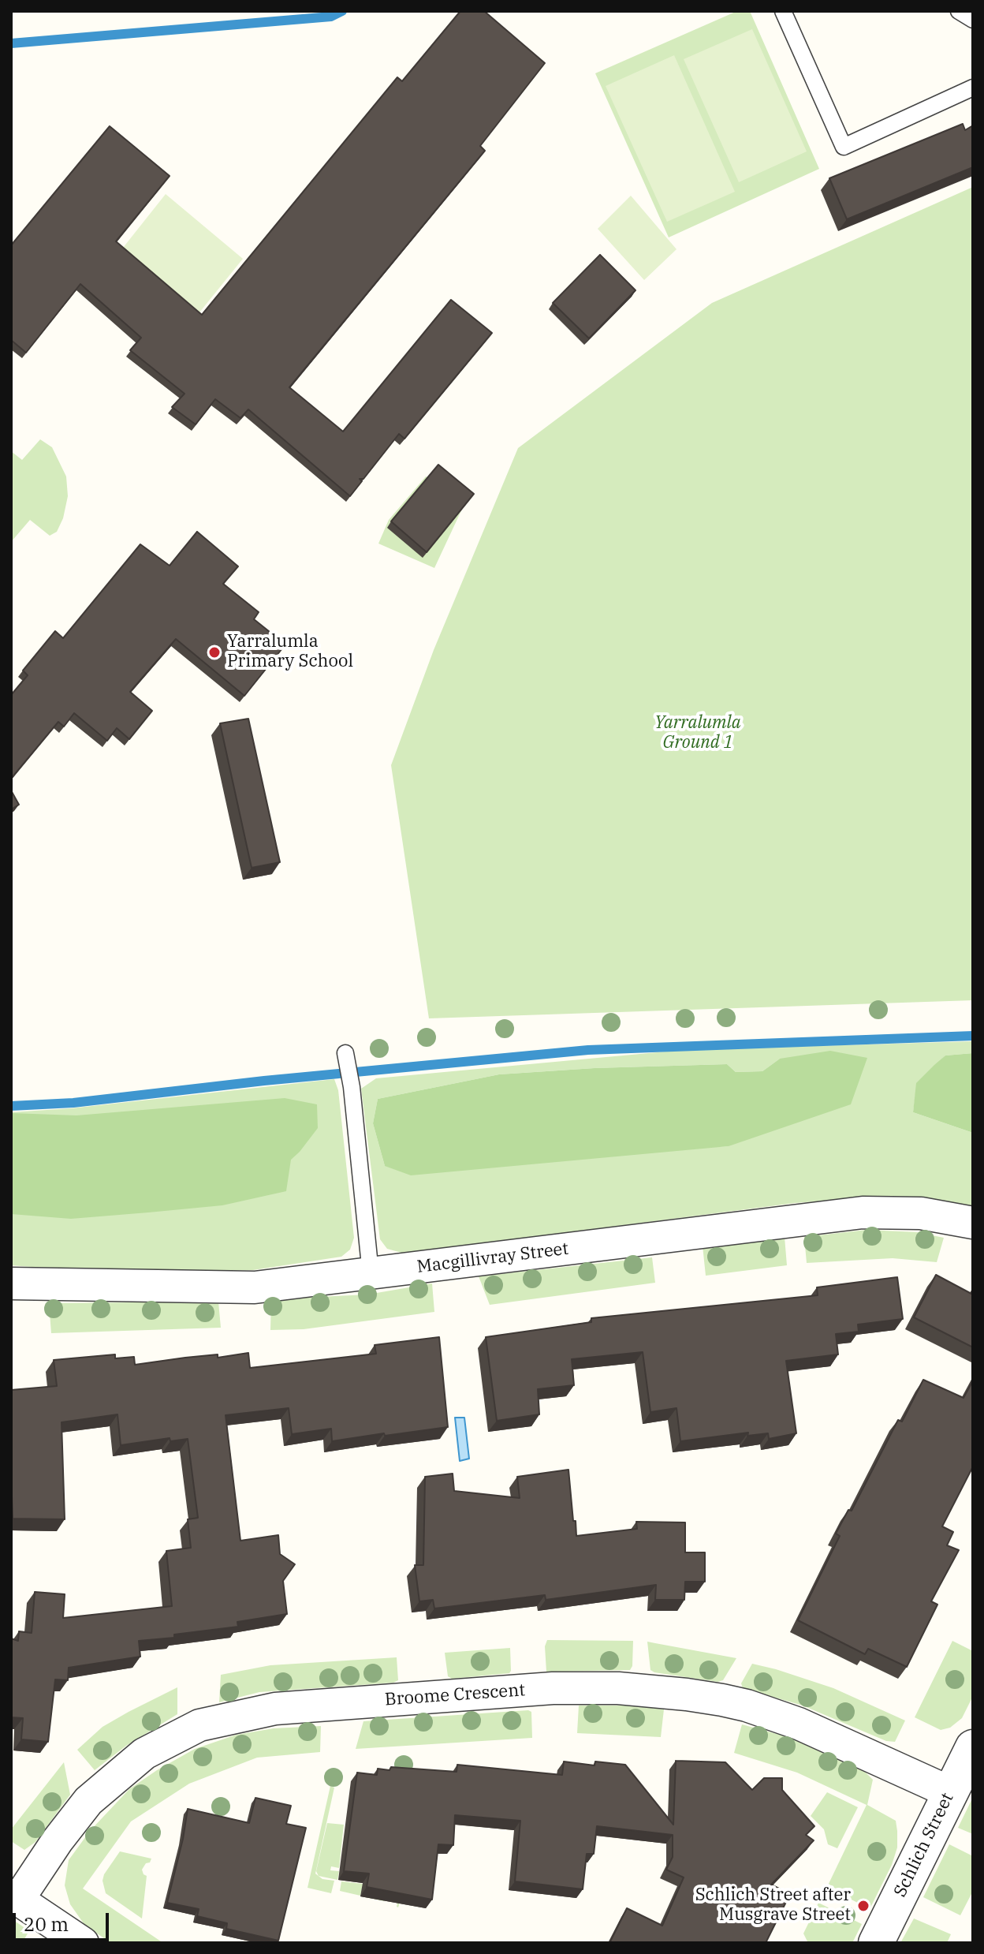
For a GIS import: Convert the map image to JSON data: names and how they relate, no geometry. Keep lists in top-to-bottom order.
{
  "streets": {
    "street": ["Macgillivray Street", "Broome Crescent", "Schlich Street"]
  },
  "crossings": [
    ["Broome Crescent", "Schlich Street"]
  ],
  "parks": ["Yarralumla Ground 1"],
  "places": ["Yarralumla Primary School", "Schlich Street after Musgrave Street"],
  "scale_bar": "20 m"
}
